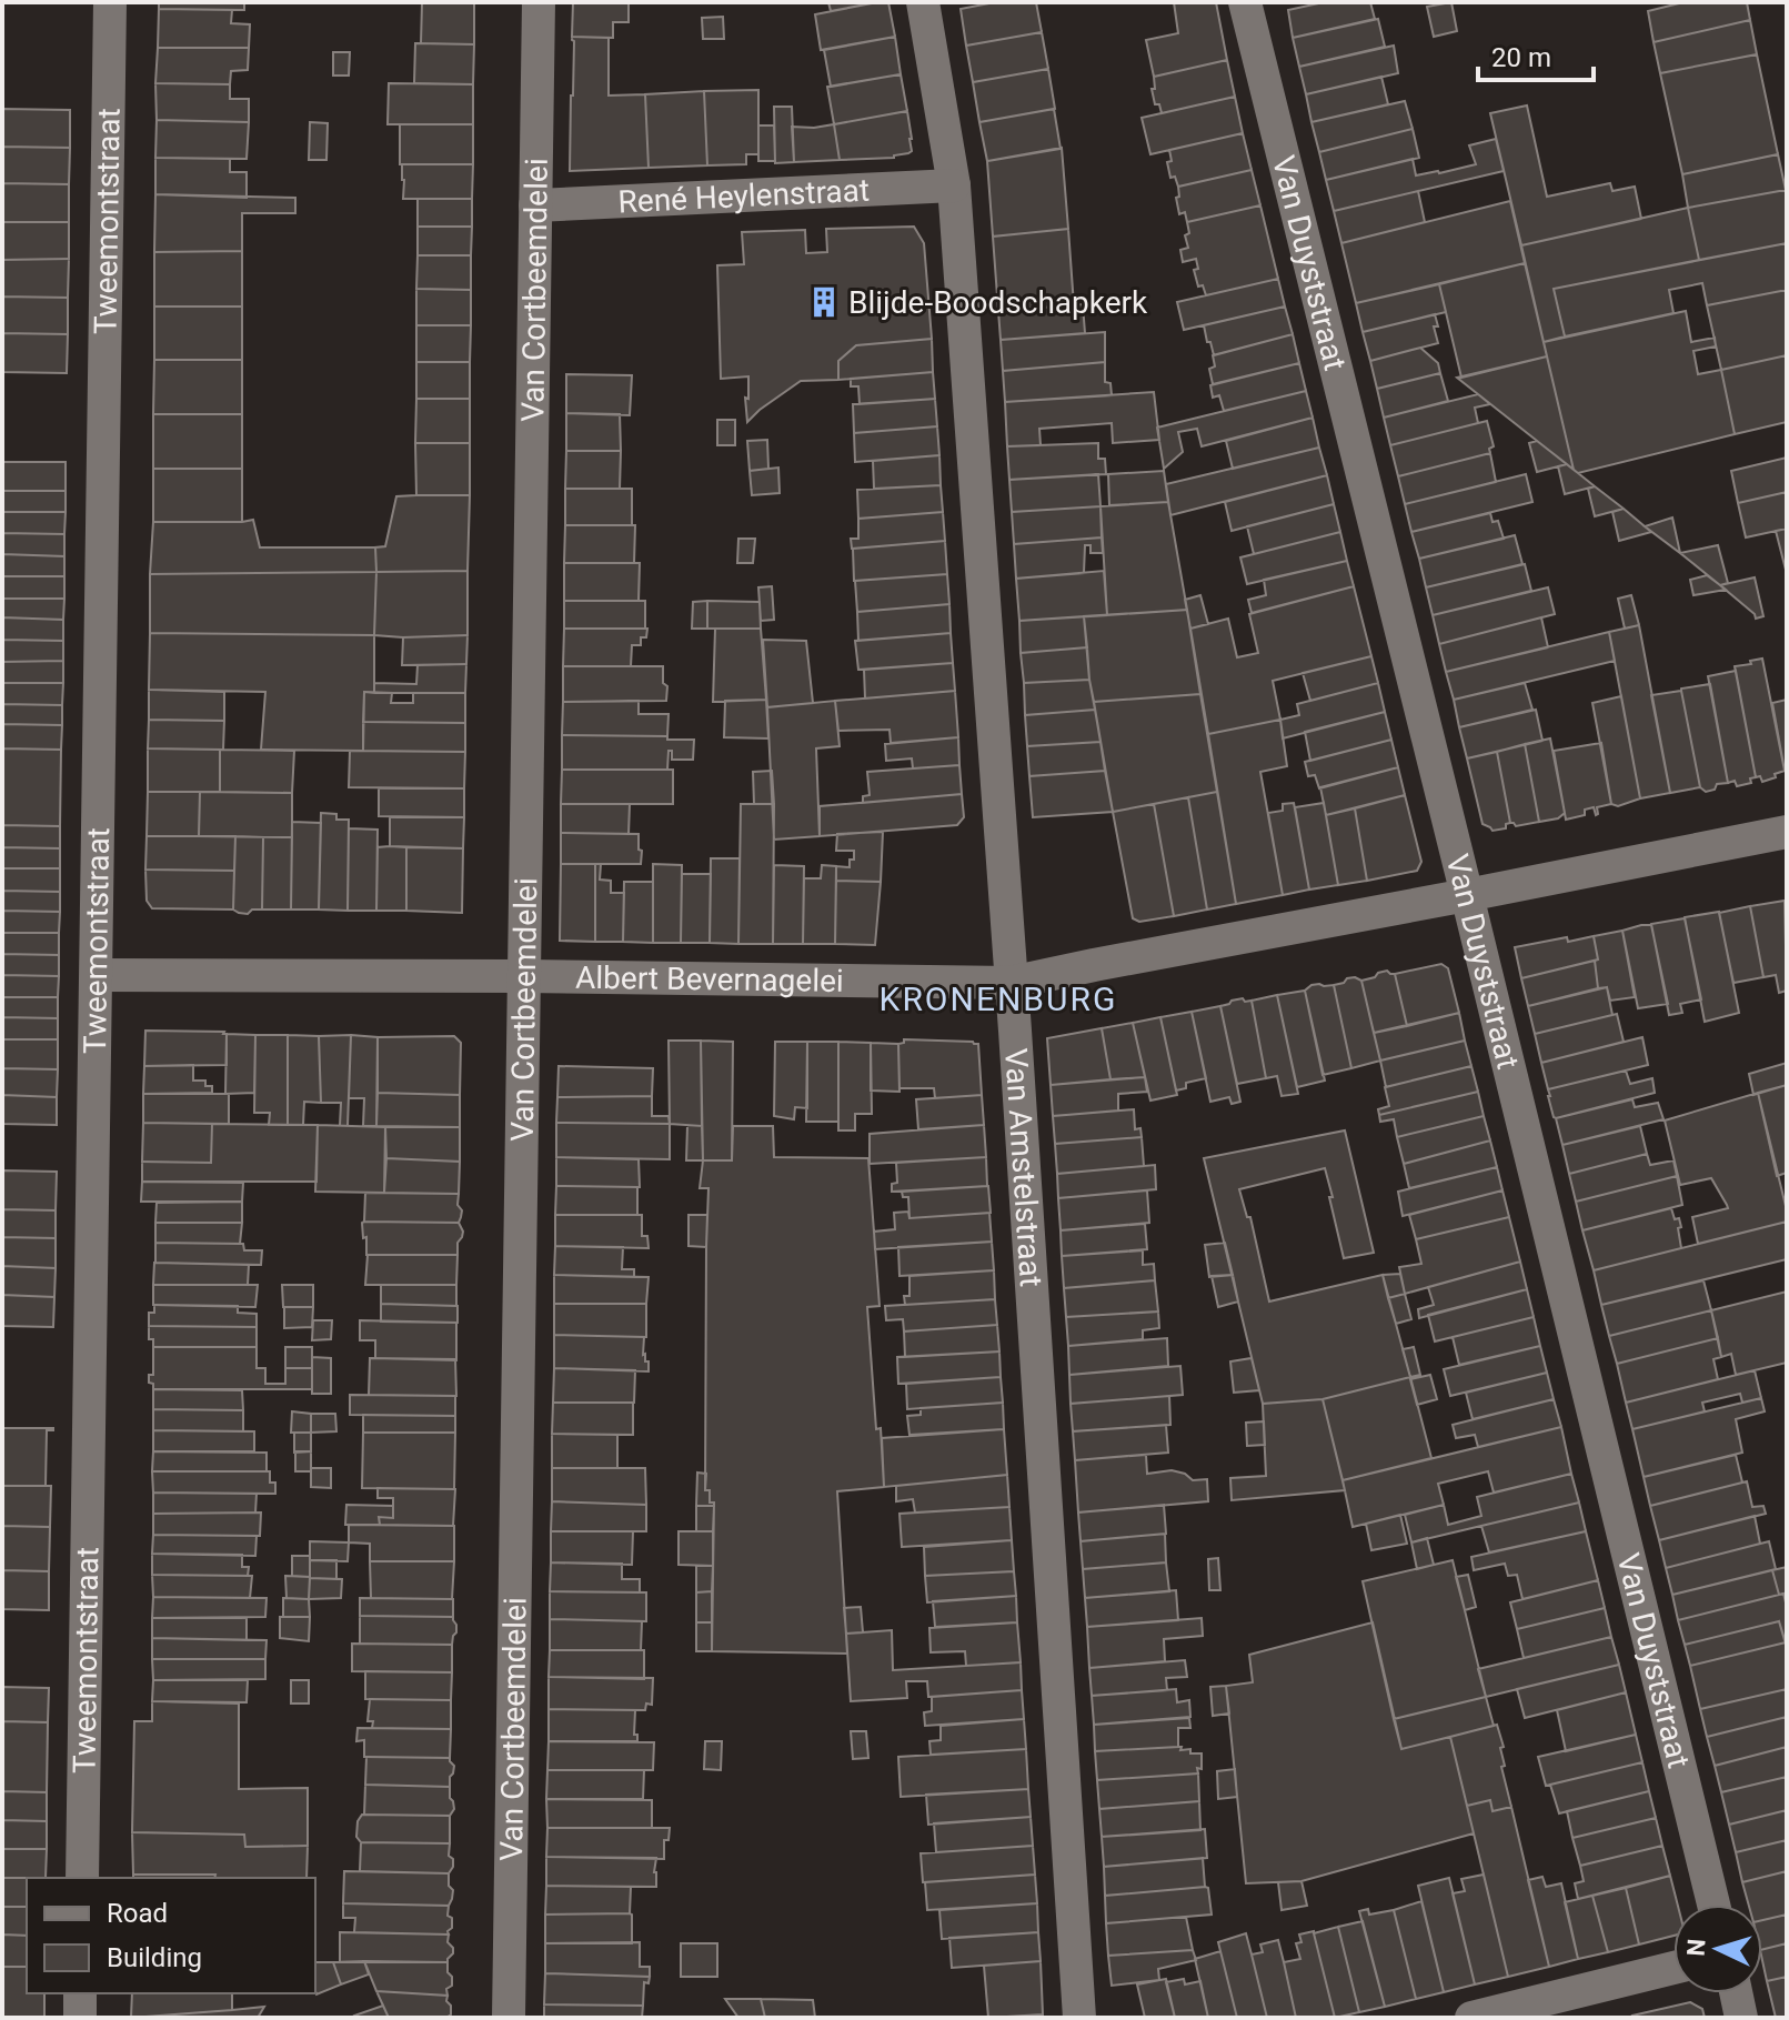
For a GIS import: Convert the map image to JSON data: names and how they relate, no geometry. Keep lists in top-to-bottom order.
{
  "streets": {
    "street": [
      "René Heylenstraat",
      "Tweemontstraat",
      "Van Duyststraat",
      "Van Cortbeemdelei",
      "Albert Bevernagelei",
      "Van Amstelstraat"
    ]
  },
  "crossings": [
    ["René Heylenstraat", "Van Cortbeemdelei"],
    ["René Heylenstraat", "Van Amstelstraat"],
    ["Tweemontstraat", "Albert Bevernagelei"],
    ["Van Duyststraat", "Albert Bevernagelei"],
    ["Van Cortbeemdelei", "Albert Bevernagelei"],
    ["Albert Bevernagelei", "Van Amstelstraat"]
  ],
  "districts": ["KRONENBURG"],
  "places": {
    "building": ["Blijde-Boodschapkerk"]
  },
  "legend": ["Road", "Building"],
  "scale_bar": "20 m",
  "north": "left"
}
